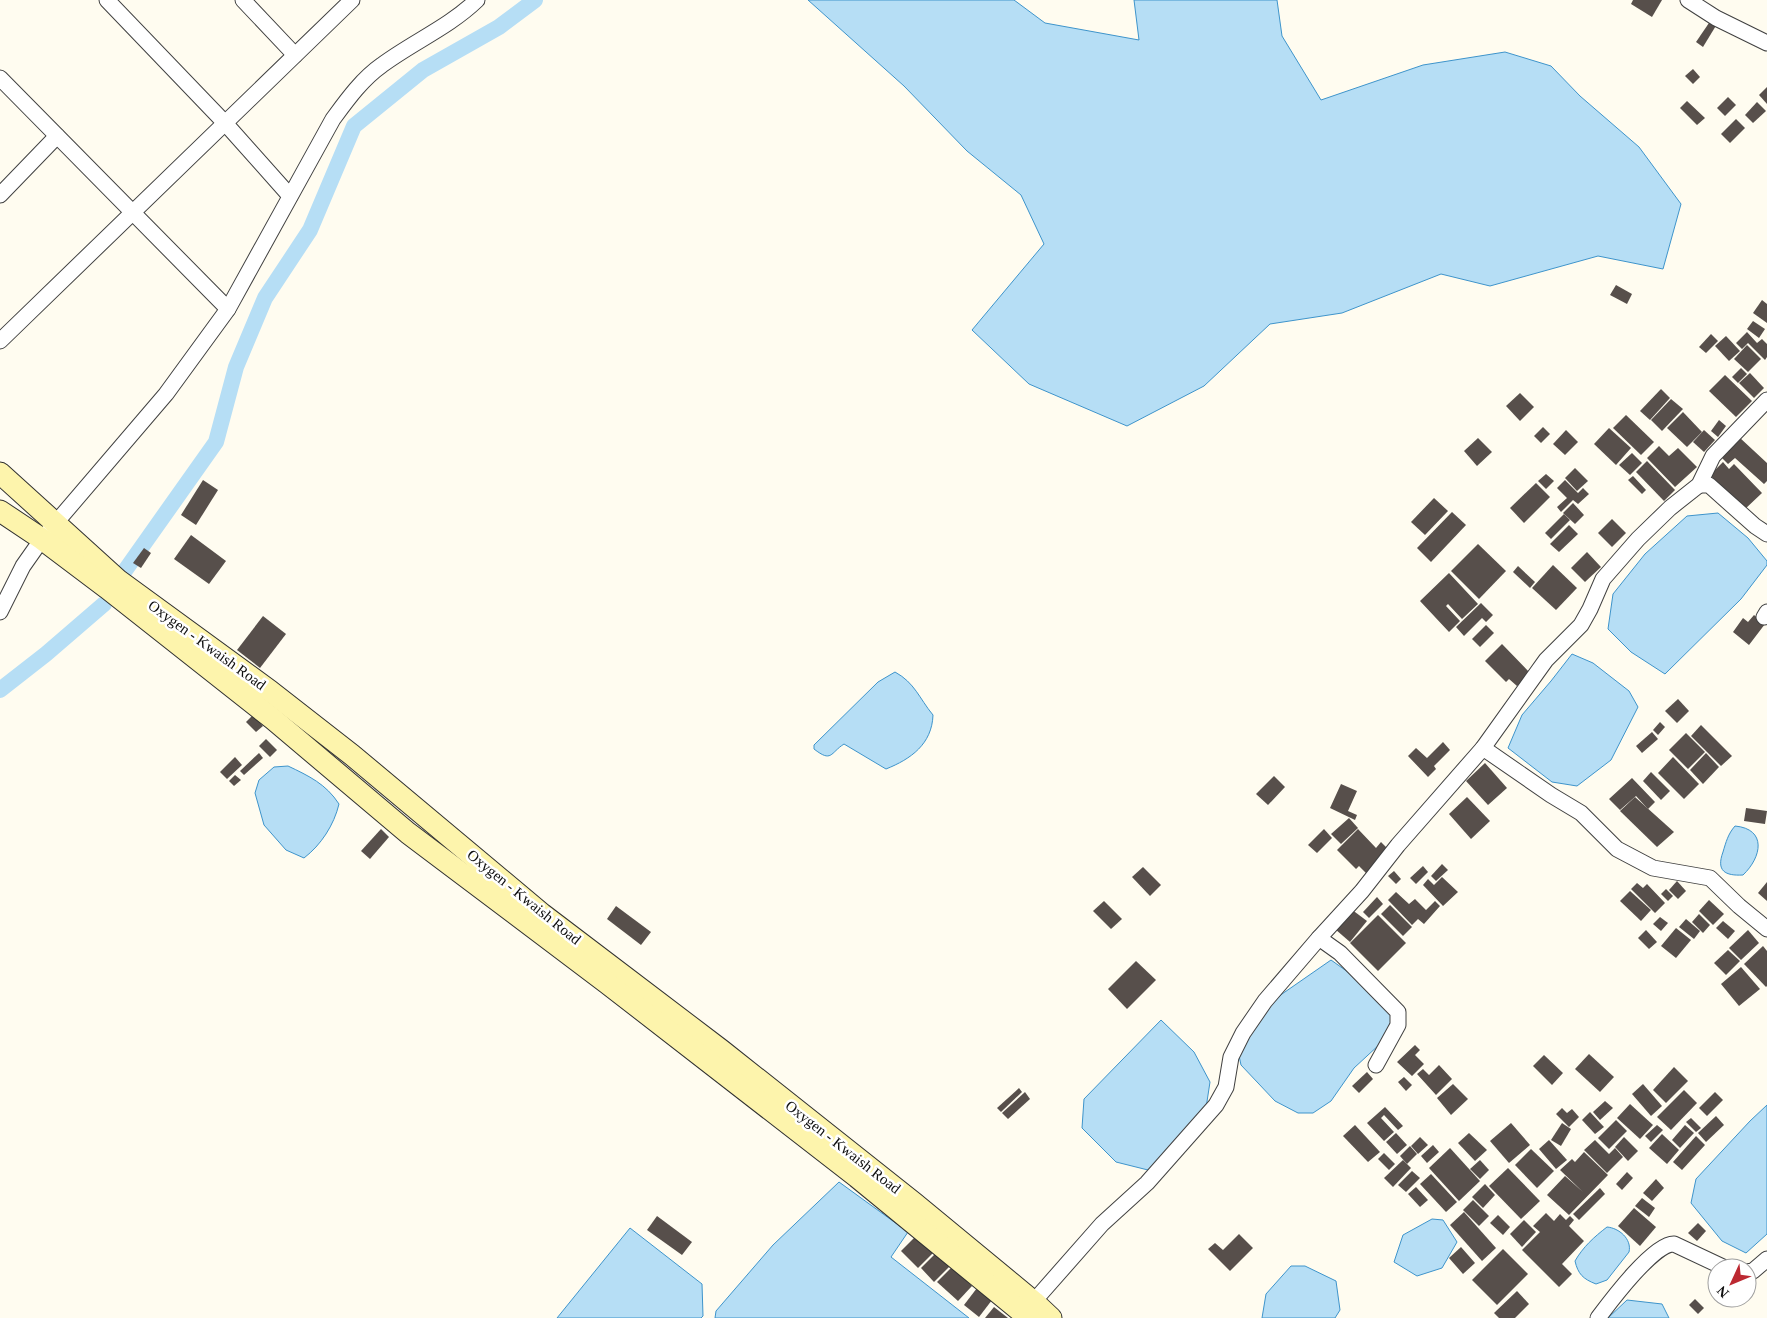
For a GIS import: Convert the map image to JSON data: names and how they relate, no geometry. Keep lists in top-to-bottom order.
{
  "streets": {
    "main road": ["Oxygen - Kwaish Road"]
  },
  "north": "bottom left"
}
